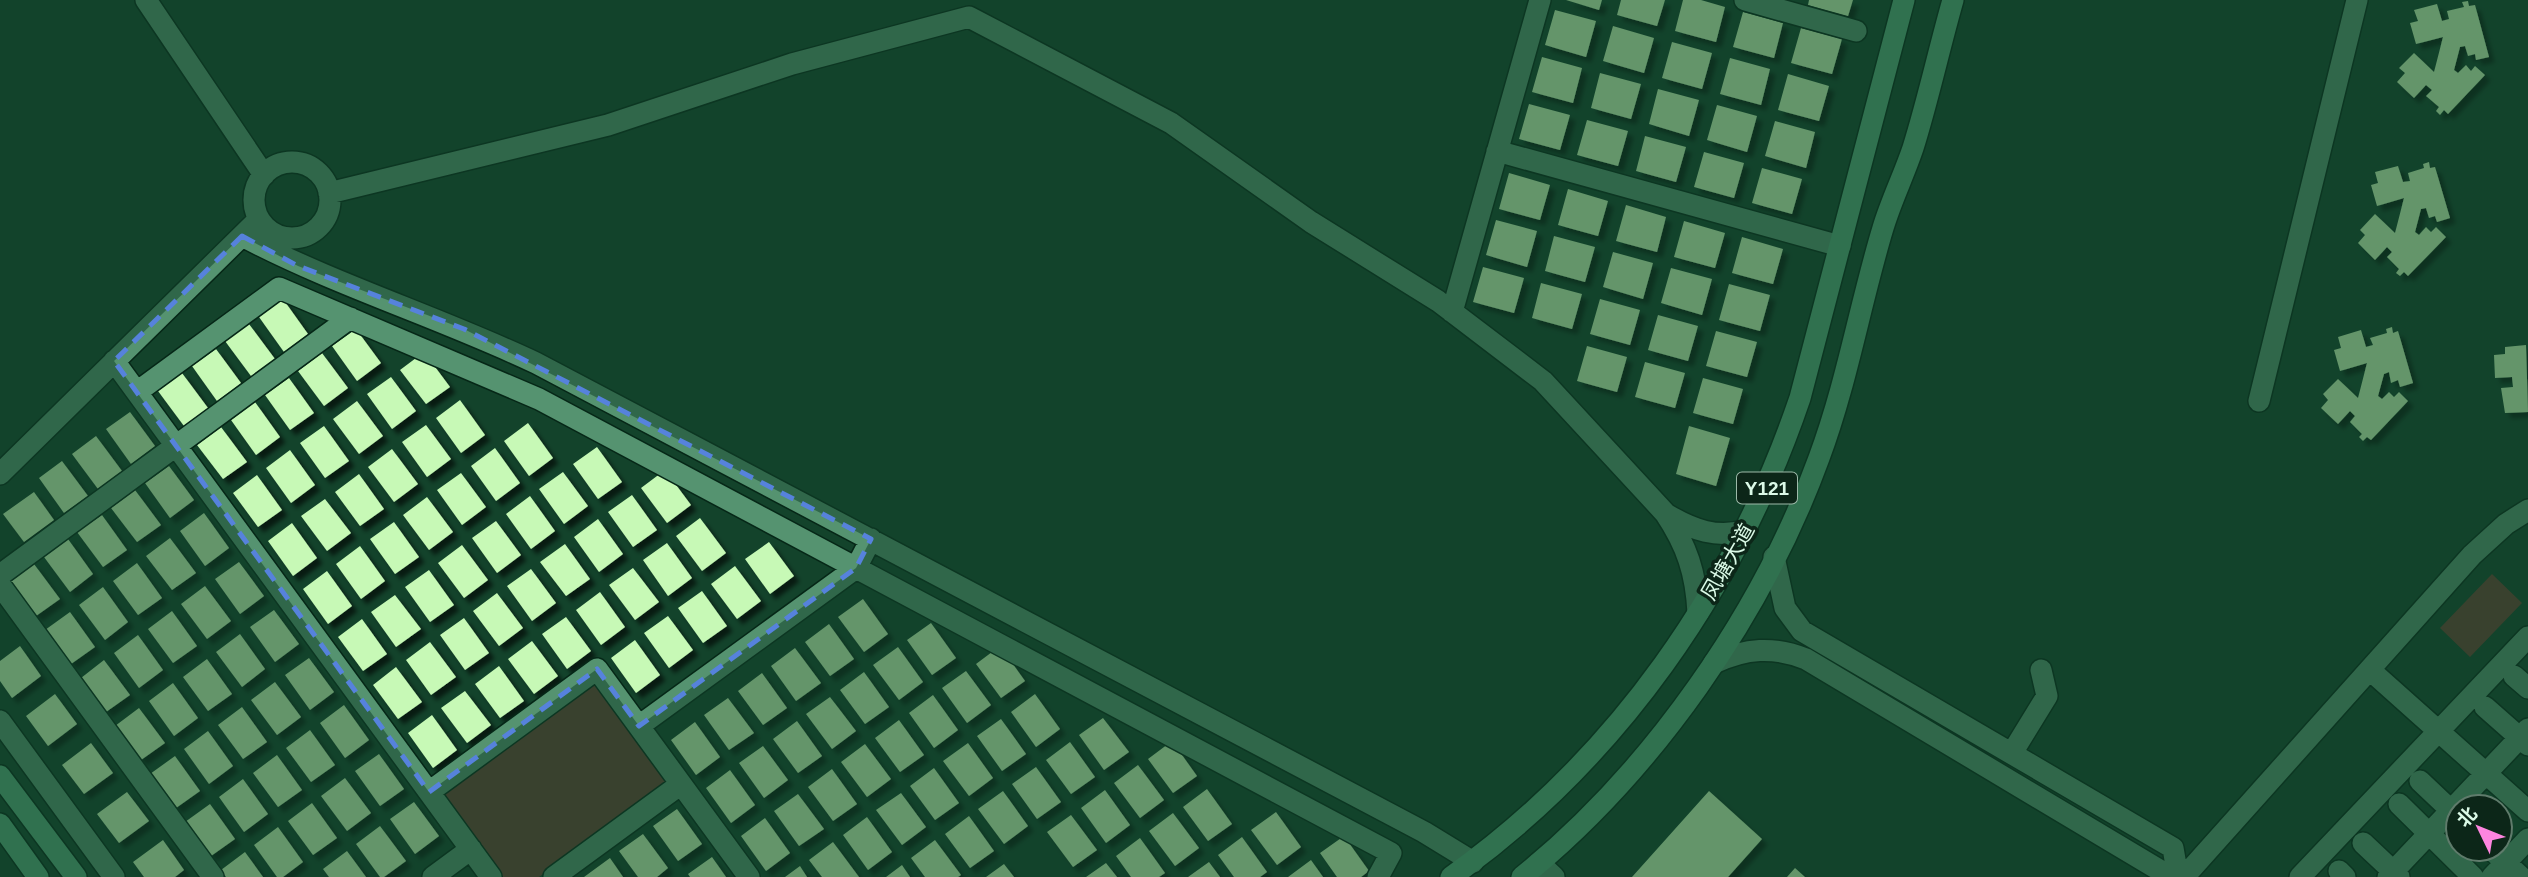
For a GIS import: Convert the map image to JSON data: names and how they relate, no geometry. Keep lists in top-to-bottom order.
{
  "streets": {
    "main road": ["Y121", "凤塘大道"]
  },
  "north": "top left"
}
